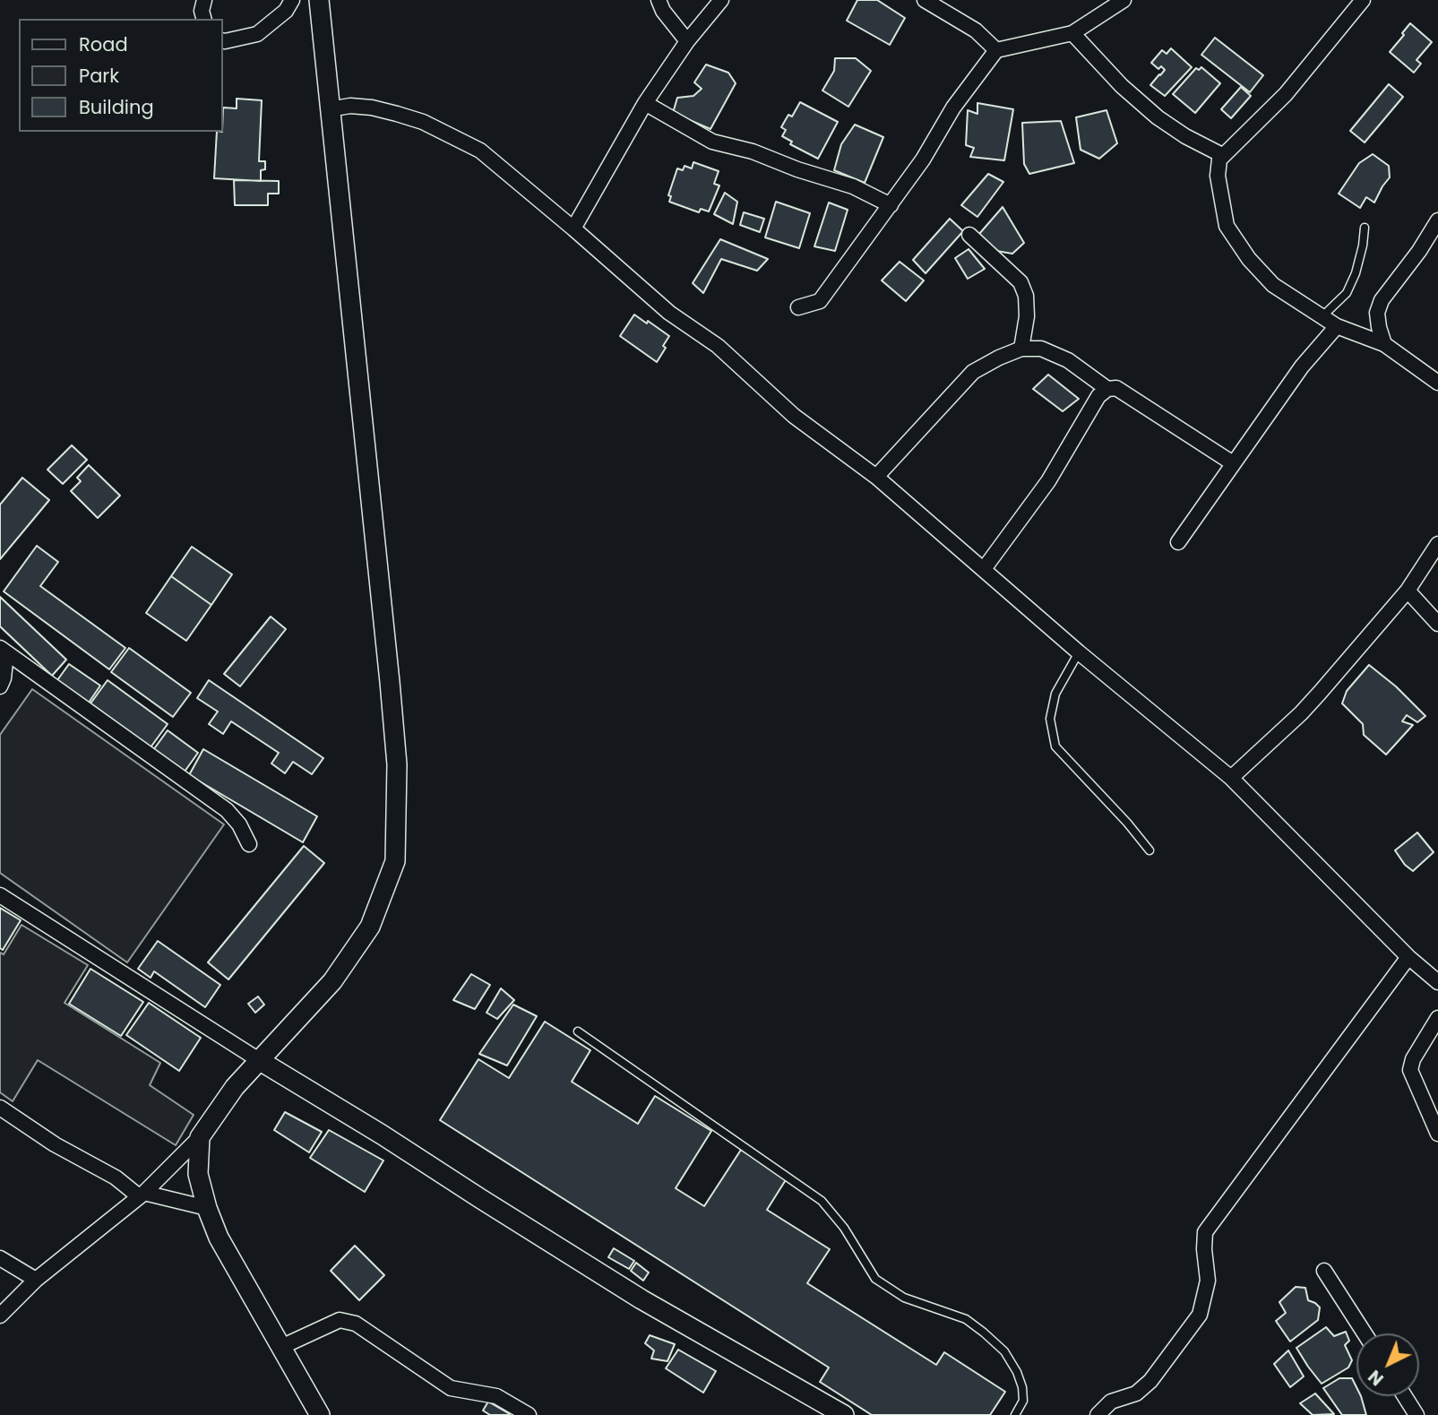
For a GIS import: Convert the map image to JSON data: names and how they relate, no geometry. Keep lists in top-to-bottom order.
{
  "legend": ["Road", "Park", "Building"],
  "north": "bottom left"
}
